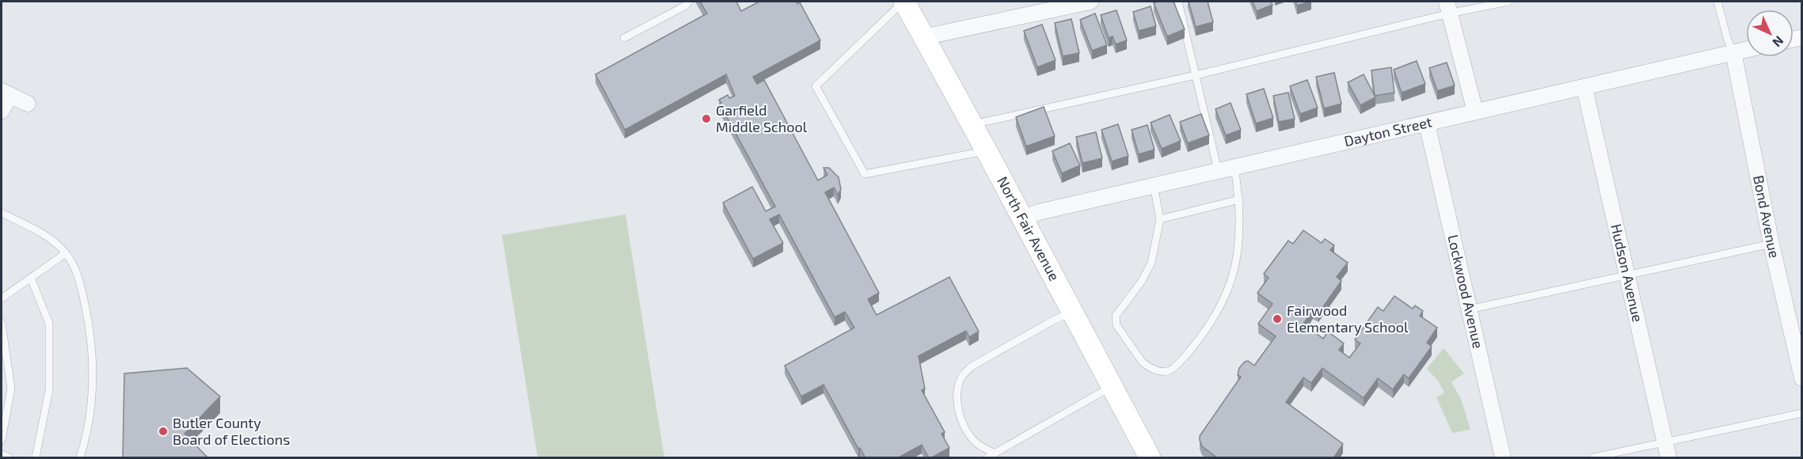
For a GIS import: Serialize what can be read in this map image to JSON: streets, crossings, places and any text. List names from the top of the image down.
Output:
{
  "streets": {
    "street": [
      "Dayton Street",
      "Bond Avenue",
      "North Fair Avenue",
      "Hudson Avenue",
      "Lockwood Avenue"
    ]
  },
  "crossings": [
    ["Dayton Street", "Bond Avenue"],
    ["Dayton Street", "North Fair Avenue"],
    ["Dayton Street", "Hudson Avenue"],
    ["Dayton Street", "Lockwood Avenue"]
  ],
  "places": ["Garfield Middle School", "Fairwood Elementary School", "Butler County Board of Elections"],
  "north": "bottom right"
}
